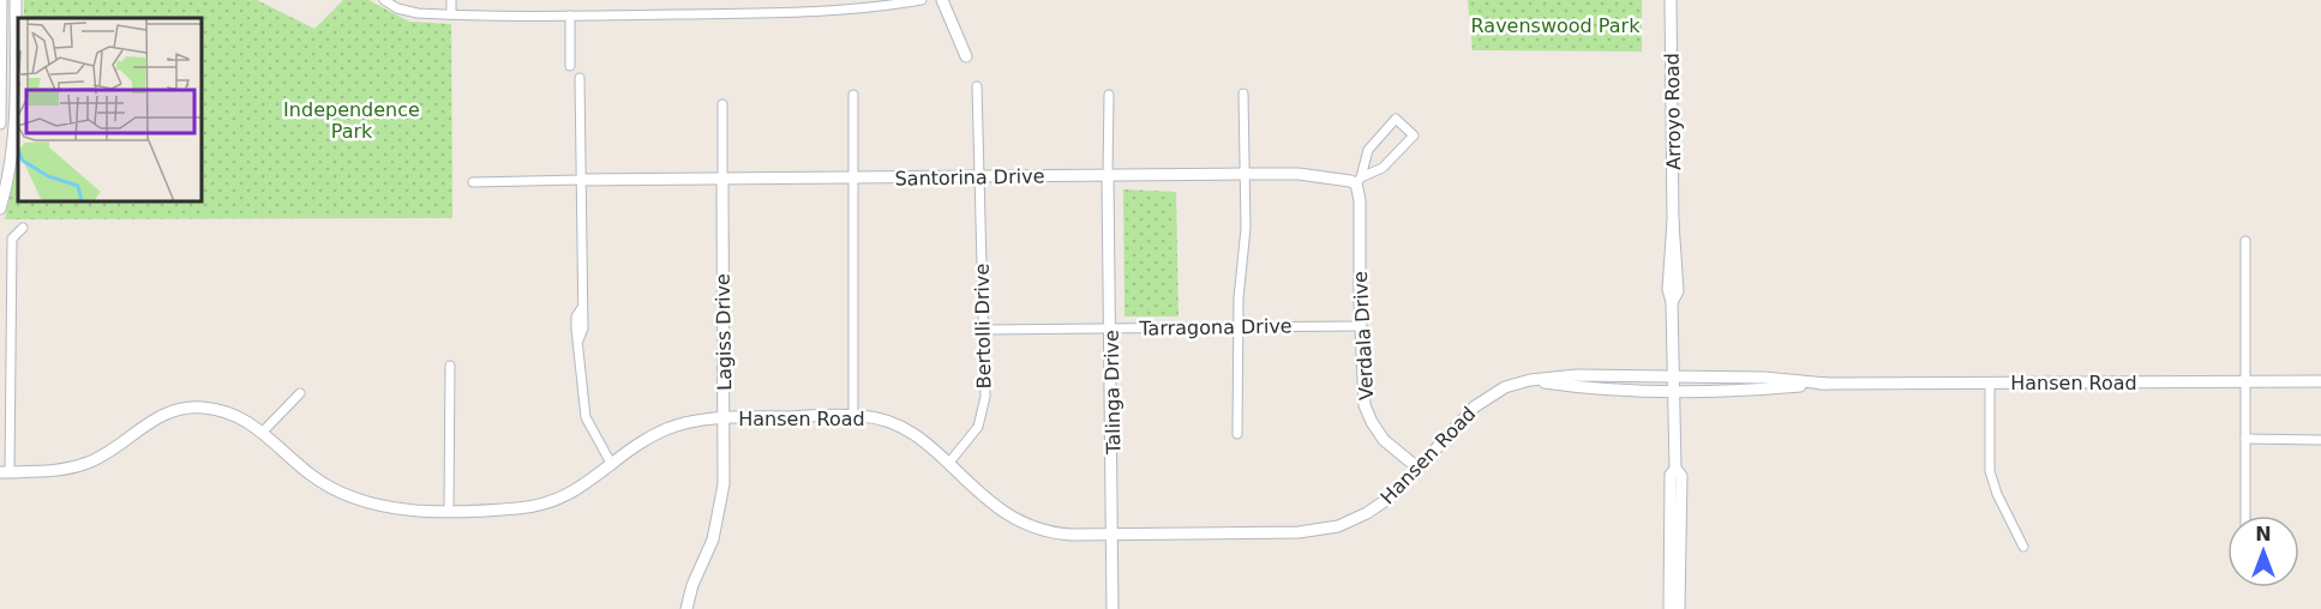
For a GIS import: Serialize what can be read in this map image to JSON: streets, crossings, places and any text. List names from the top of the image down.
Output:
{
  "streets": {
    "street": [
      "Arroyo Road",
      "Santorina Drive",
      "Bertolli Drive",
      "Tarragona Drive",
      "Lagiss Drive",
      "Verdala Drive",
      "Hansen Road",
      "Talinga Drive"
    ]
  },
  "crossings": [
    ["Arroyo Road", "Hansen Road"],
    ["Santorina Drive", "Bertolli Drive"],
    ["Santorina Drive", "Lagiss Drive"],
    ["Santorina Drive", "Verdala Drive"],
    ["Santorina Drive", "Talinga Drive"],
    ["Bertolli Drive", "Tarragona Drive"],
    ["Bertolli Drive", "Hansen Road"],
    ["Tarragona Drive", "Verdala Drive"],
    ["Tarragona Drive", "Talinga Drive"],
    ["Lagiss Drive", "Hansen Road"],
    ["Verdala Drive", "Hansen Road"],
    ["Hansen Road", "Talinga Drive"]
  ],
  "parks": ["Ravenswood Park", "Independence Park"],
  "north": "top"
}
